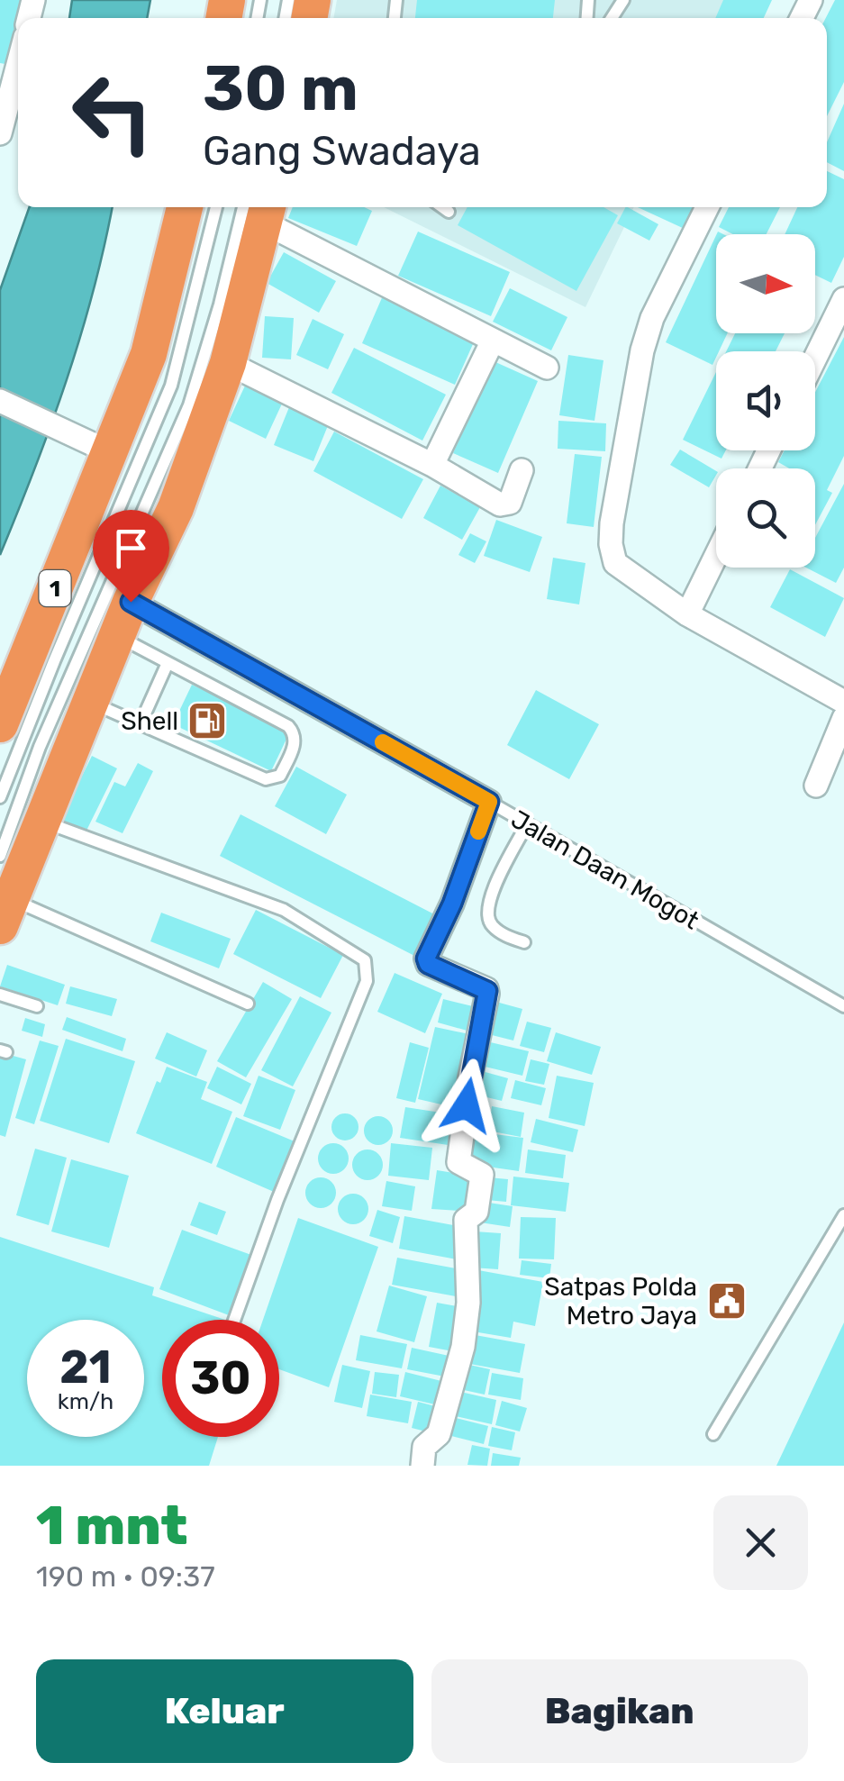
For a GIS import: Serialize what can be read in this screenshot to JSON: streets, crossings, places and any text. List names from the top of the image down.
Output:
{
  "streets": {
    "highway": ["1"],
    "street": ["Jalan Daan Mogot"]
  },
  "places": {
    "fuel station": ["Shell"],
    "public building": ["Satpas Polda Metro Jaya"]
  },
  "north": "right",
  "page": {
    "turn": ["30 m", "Gang Swadaya"],
    "speed": "21 km/h",
    "limit": "30",
    "heading": ["1 mnt", "190 m · 09:37"],
    "buttons": ["Keluar", "Bagikan"]
  }
}
